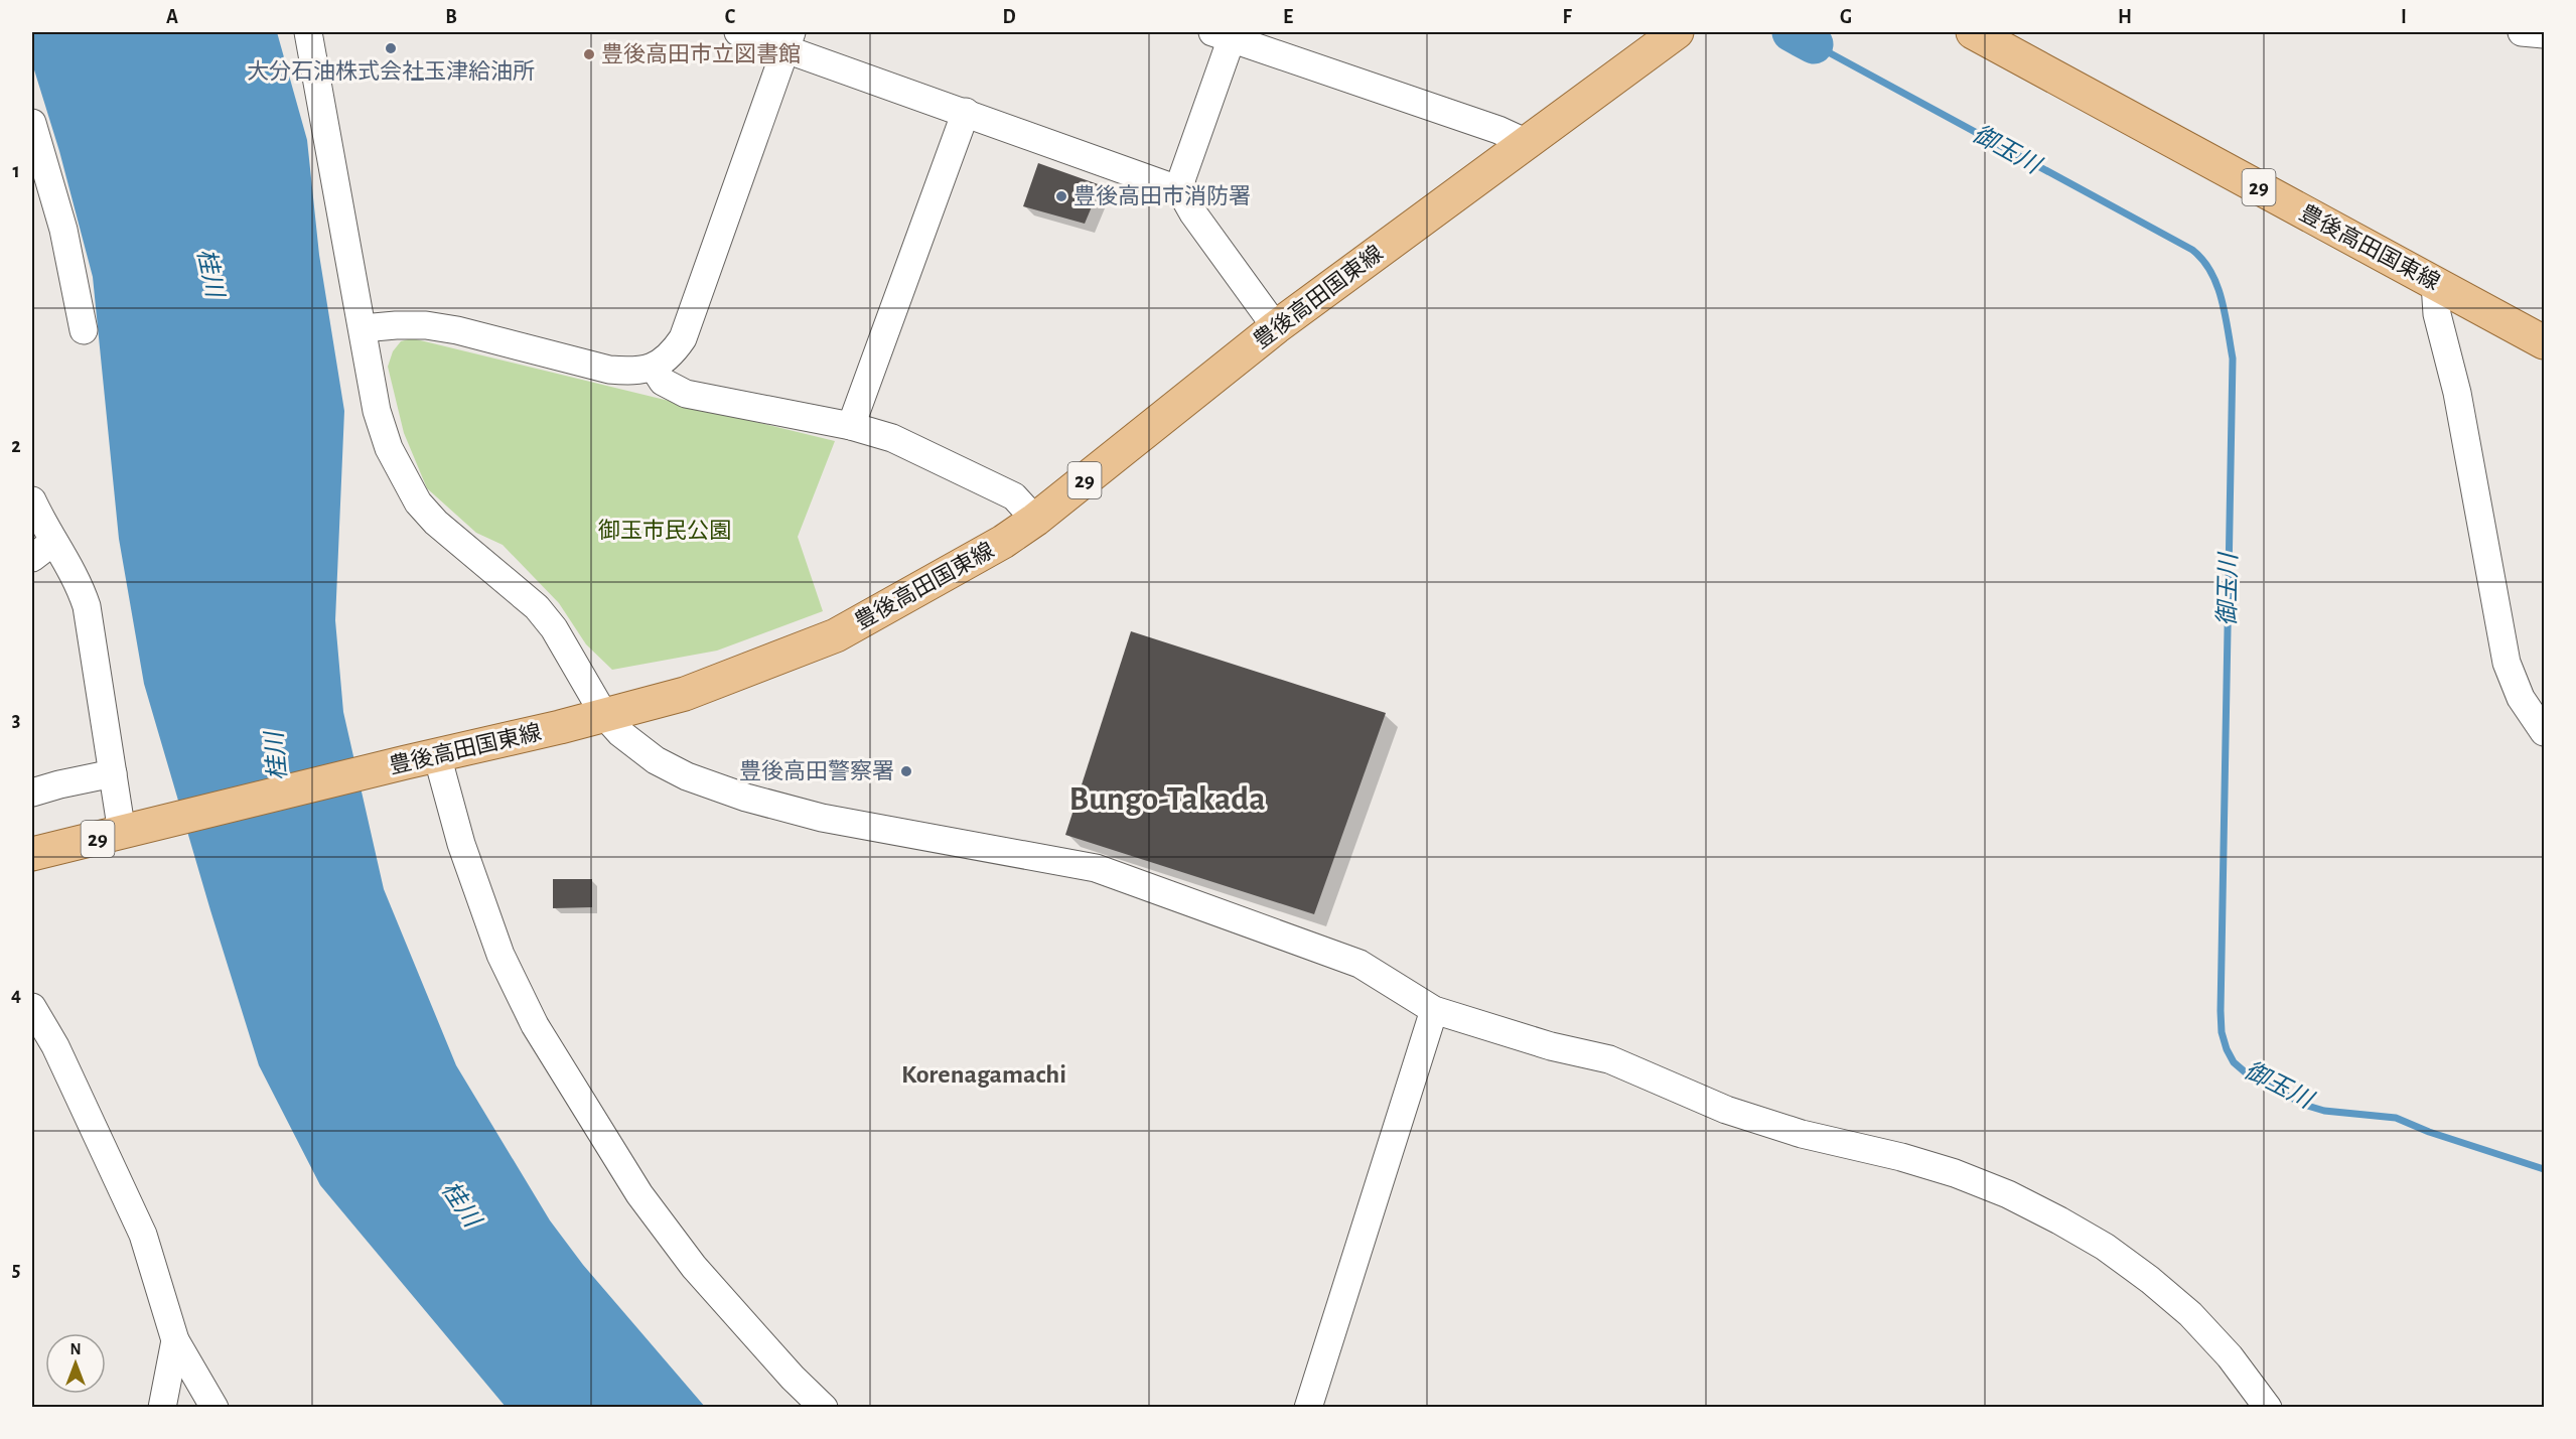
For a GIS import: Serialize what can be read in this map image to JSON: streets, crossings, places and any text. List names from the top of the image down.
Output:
{
  "streets": {
    "main road": ["29", "豊後高田国東線"]
  },
  "districts": ["Bungo-Takada", "Korenagamachi"],
  "water": ["御玉川", "桂川"],
  "parks": ["御玉市民公園"],
  "places": [
    "大分石油株式会社玉津給油所",
    "豊後高田市立図書館",
    "豊後高田市消防署",
    "豊後高田警察署"
  ],
  "north": "top",
  "grid": {
    "columns": [
      "A",
      "B",
      "C",
      "D",
      "E",
      "F",
      "G",
      "H",
      "I"
    ],
    "rows": [
      "1",
      "2",
      "3",
      "4",
      "5"
    ]
  }
}
